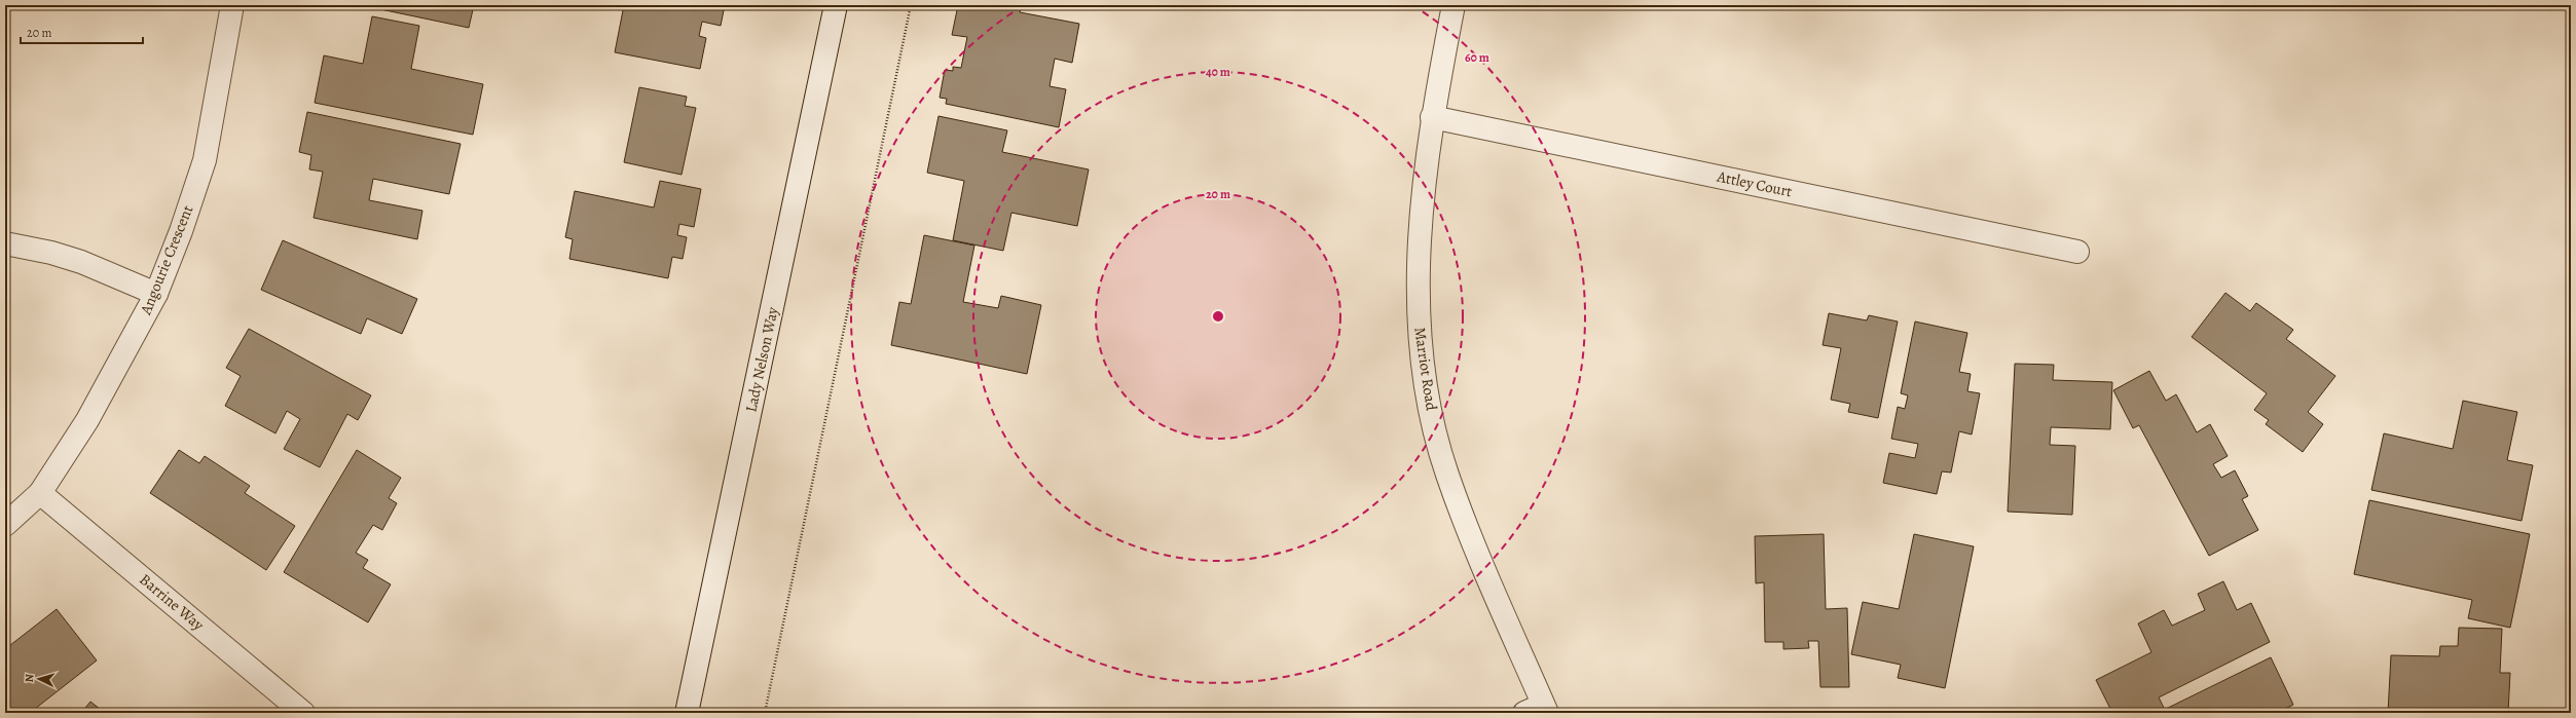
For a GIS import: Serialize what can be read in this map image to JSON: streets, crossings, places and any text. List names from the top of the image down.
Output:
{
  "streets": {
    "street": [
      "Attley Court",
      "Angourie Crescent",
      "Lady Nelson Way",
      "Marriot Road",
      "Barrine Way"
    ]
  },
  "crossings": [
    ["Attley Court", "Marriot Road"],
    ["Angourie Crescent", "Barrine Way"]
  ],
  "scale_bar": "20 m",
  "north": "left",
  "rings": ["60 m", "40 m", "20 m"]
}
